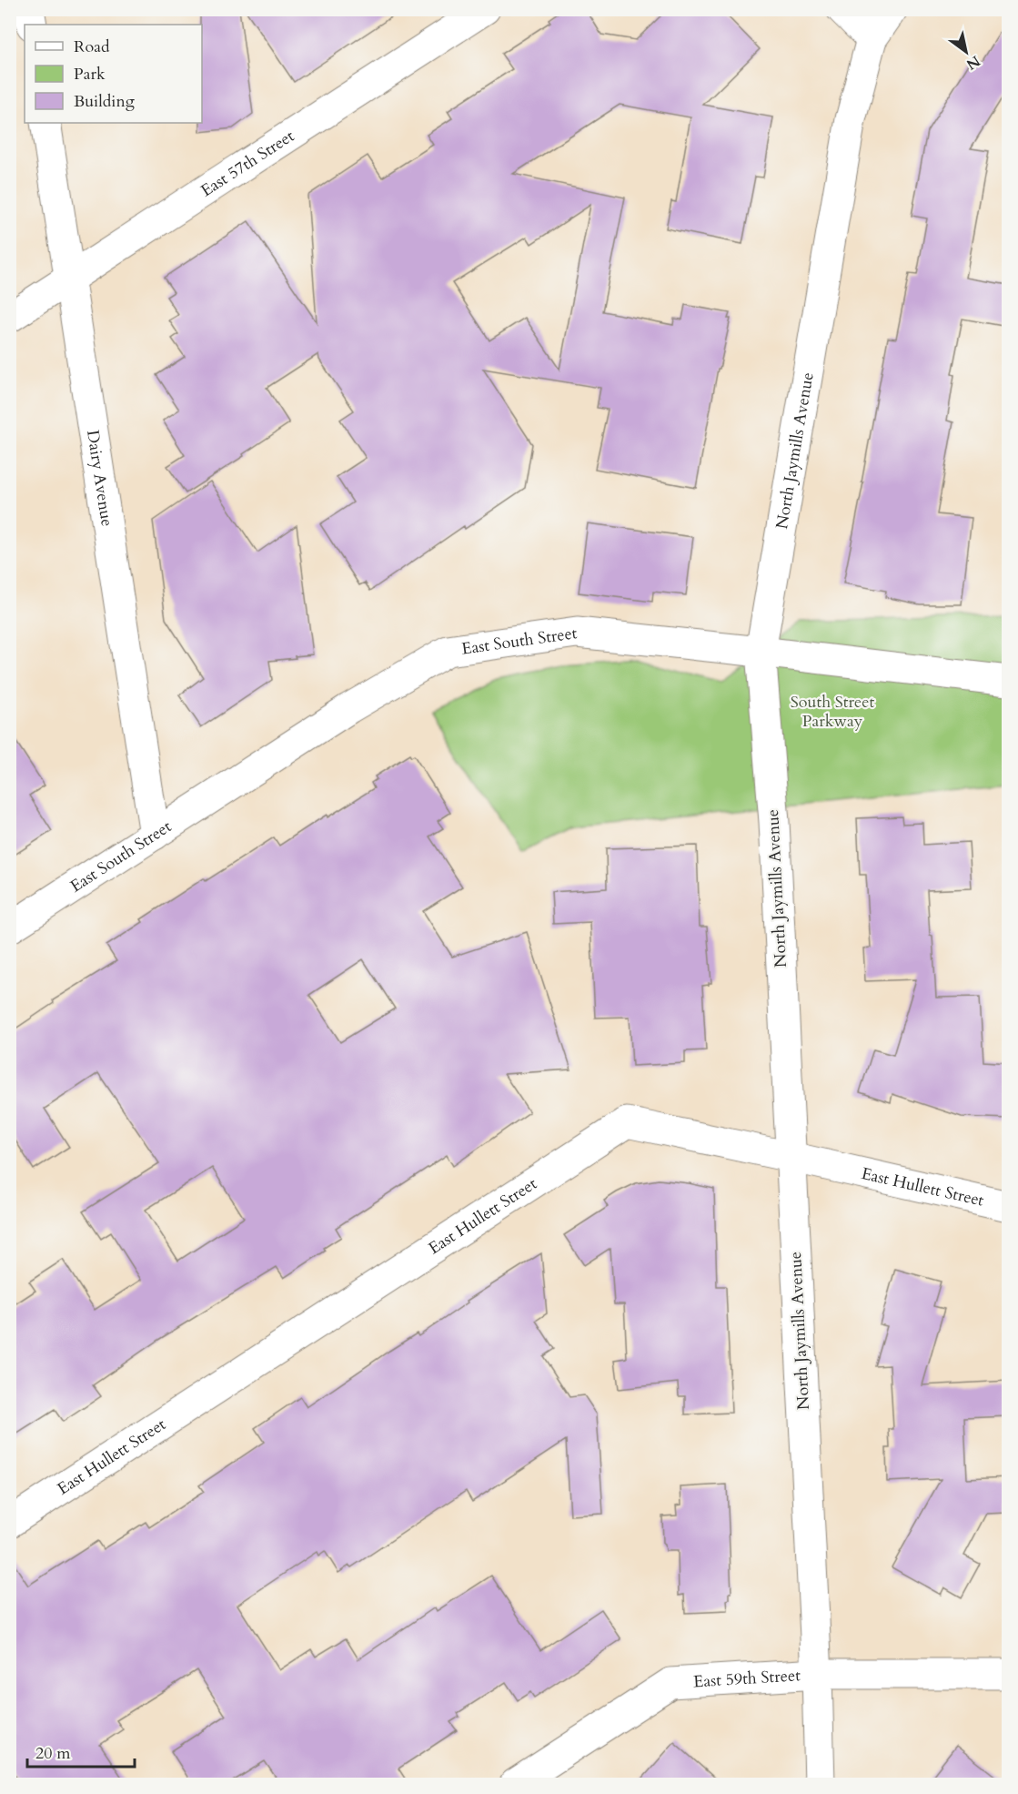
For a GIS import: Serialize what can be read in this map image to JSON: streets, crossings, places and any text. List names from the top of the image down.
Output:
{
  "streets": {
    "street": [
      "East 57th Street",
      "North Jaymills Avenue",
      "Dairy Avenue",
      "East South Street",
      "East Hullett Street",
      "East 59th Street"
    ]
  },
  "crossings": [
    ["East 57th Street", "Dairy Avenue"],
    ["North Jaymills Avenue", "East South Street"],
    ["North Jaymills Avenue", "East Hullett Street"],
    ["North Jaymills Avenue", "East 59th Street"],
    ["Dairy Avenue", "East South Street"]
  ],
  "parks": ["South Street Parkway"],
  "legend": ["Road", "Park", "Building"],
  "scale_bar": "20 m",
  "north": "bottom right"
}
